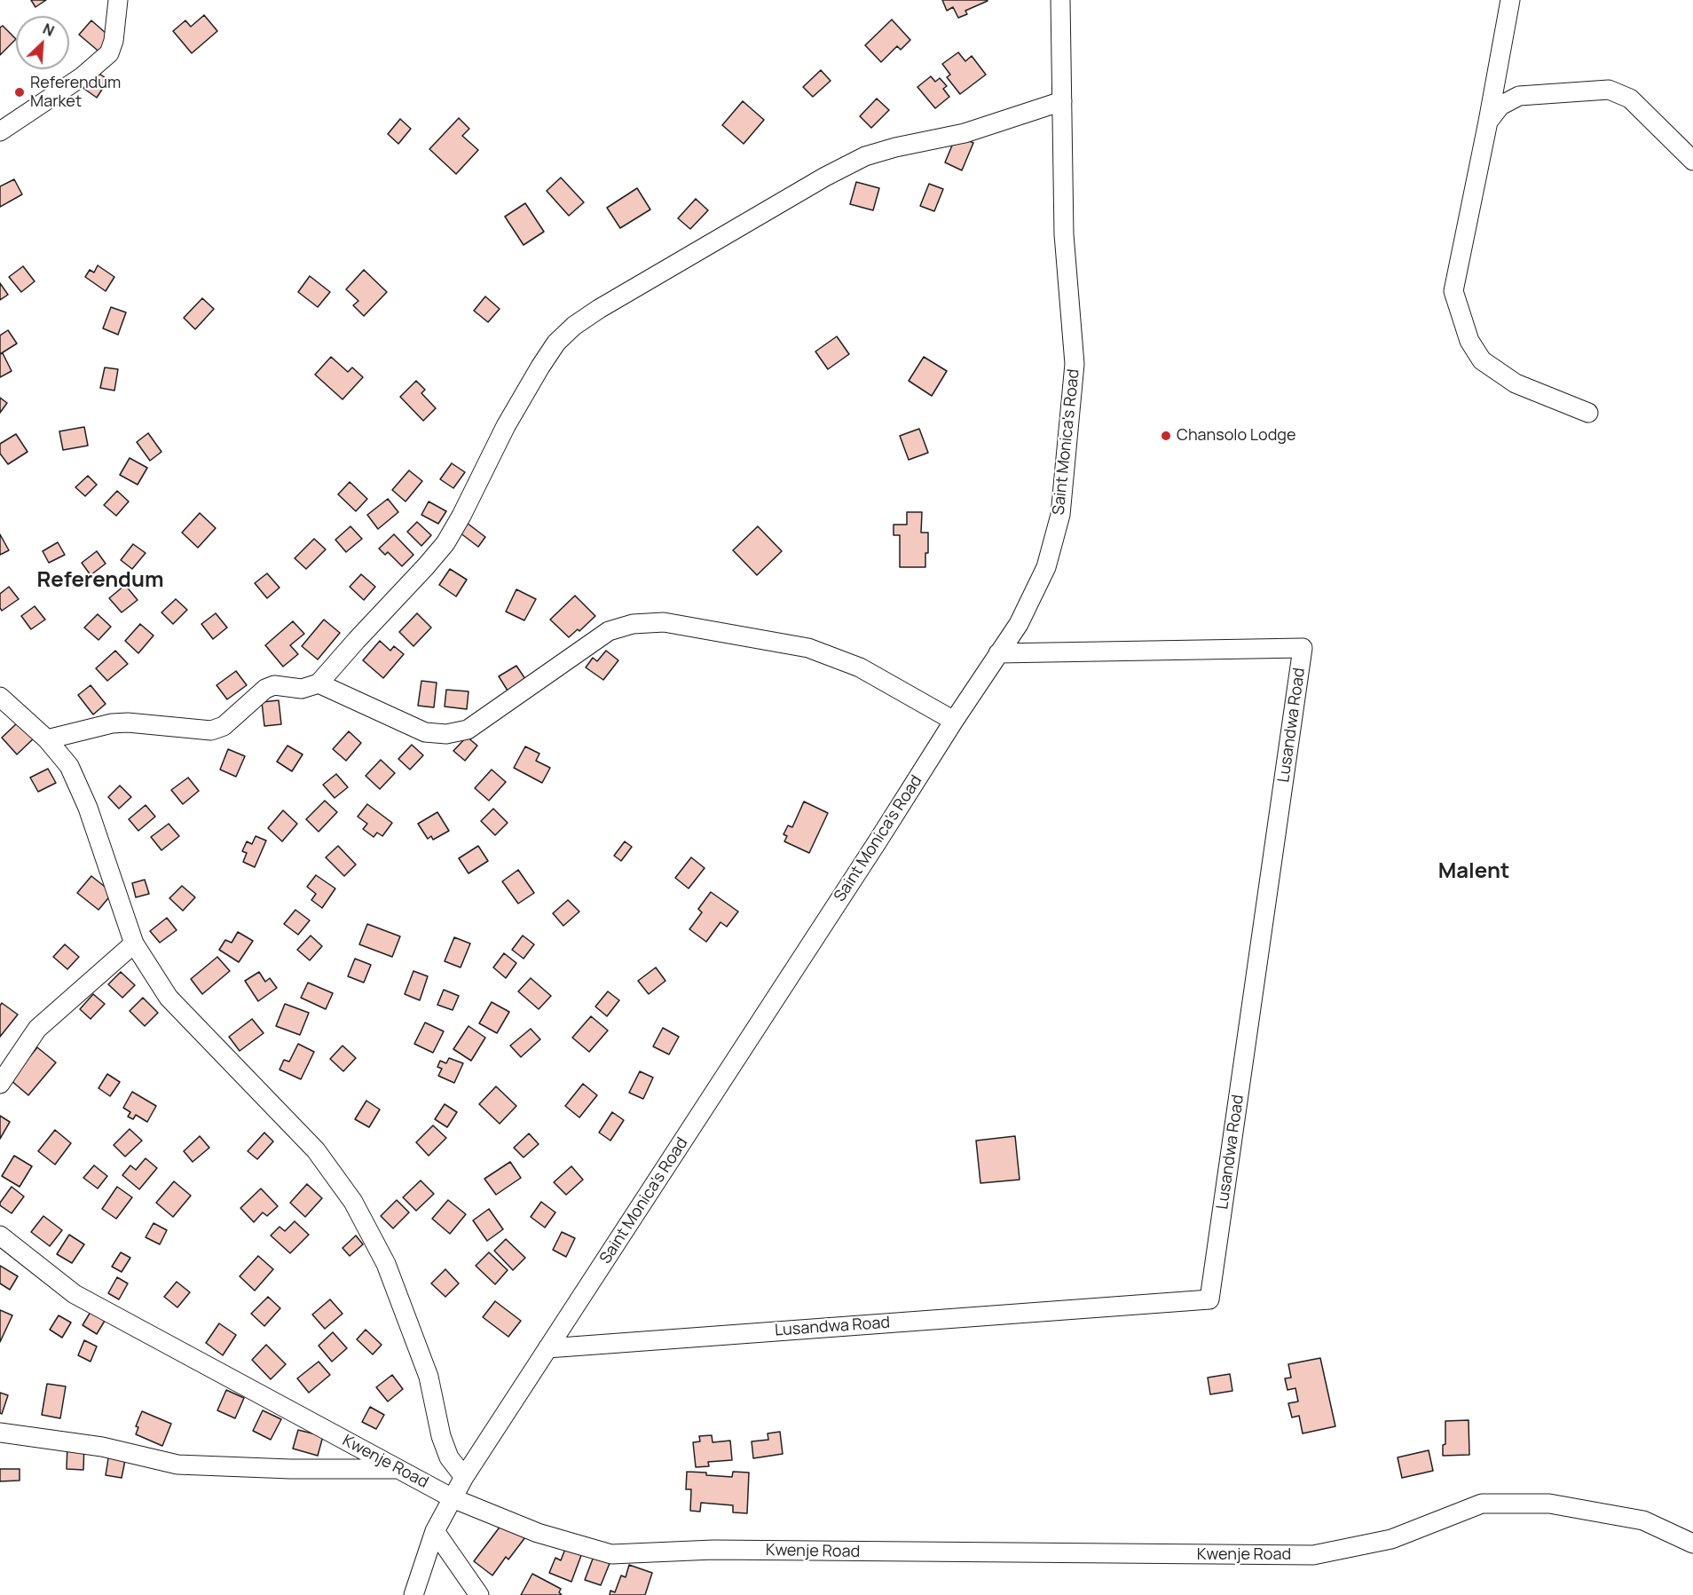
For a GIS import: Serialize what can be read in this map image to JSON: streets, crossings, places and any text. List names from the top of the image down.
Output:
{
  "streets": {
    "street": ["Saint Monica's Road", "Lusandwa Road", "Kwenje Road"]
  },
  "crossings": [
    ["Saint Monica's Road", "Lusandwa Road"],
    ["Saint Monica's Road", "Kwenje Road"]
  ],
  "districts": ["Referendum", "Malent"],
  "places": ["Referendum Market", "Chansolo Lodge"],
  "north": "top right"
}
